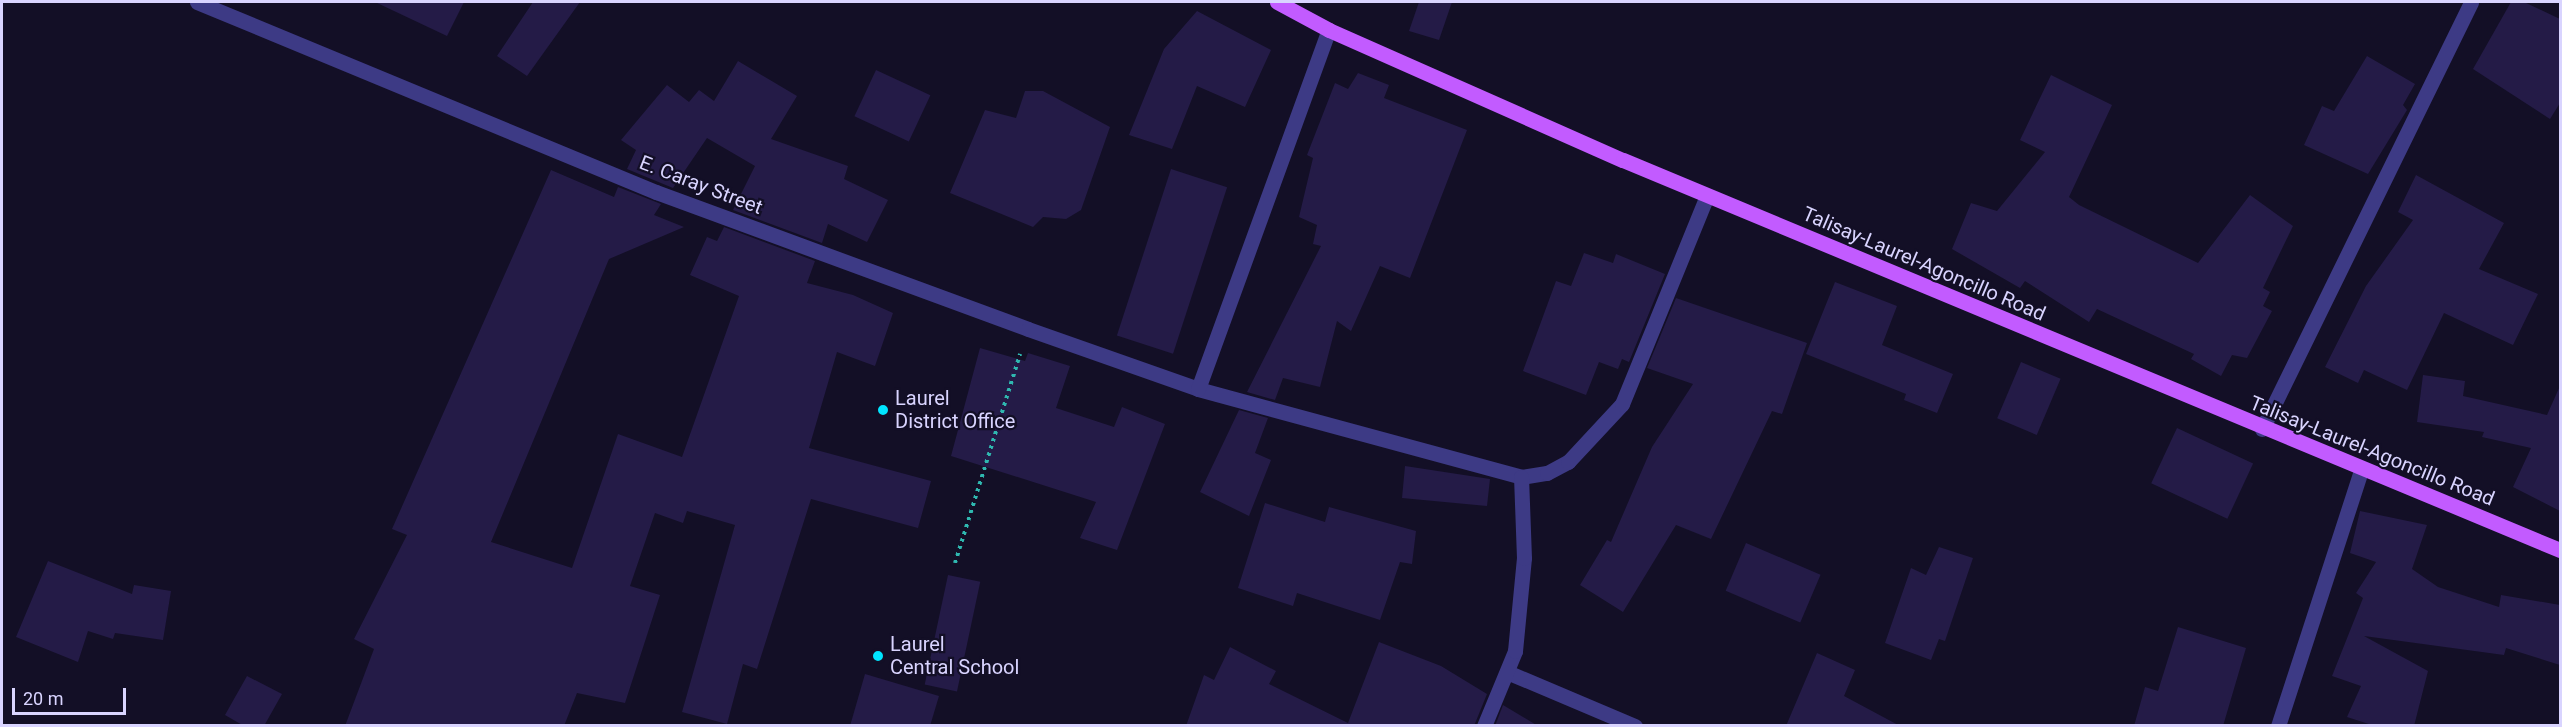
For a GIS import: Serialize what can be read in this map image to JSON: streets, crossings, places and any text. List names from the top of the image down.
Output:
{
  "streets": {
    "main road": ["Talisay-Laurel-Agoncillo Road"],
    "street": ["E. Caray Street"]
  },
  "places": ["Laurel District Office", "Laurel Central School"],
  "scale_bar": "20 m"
}
